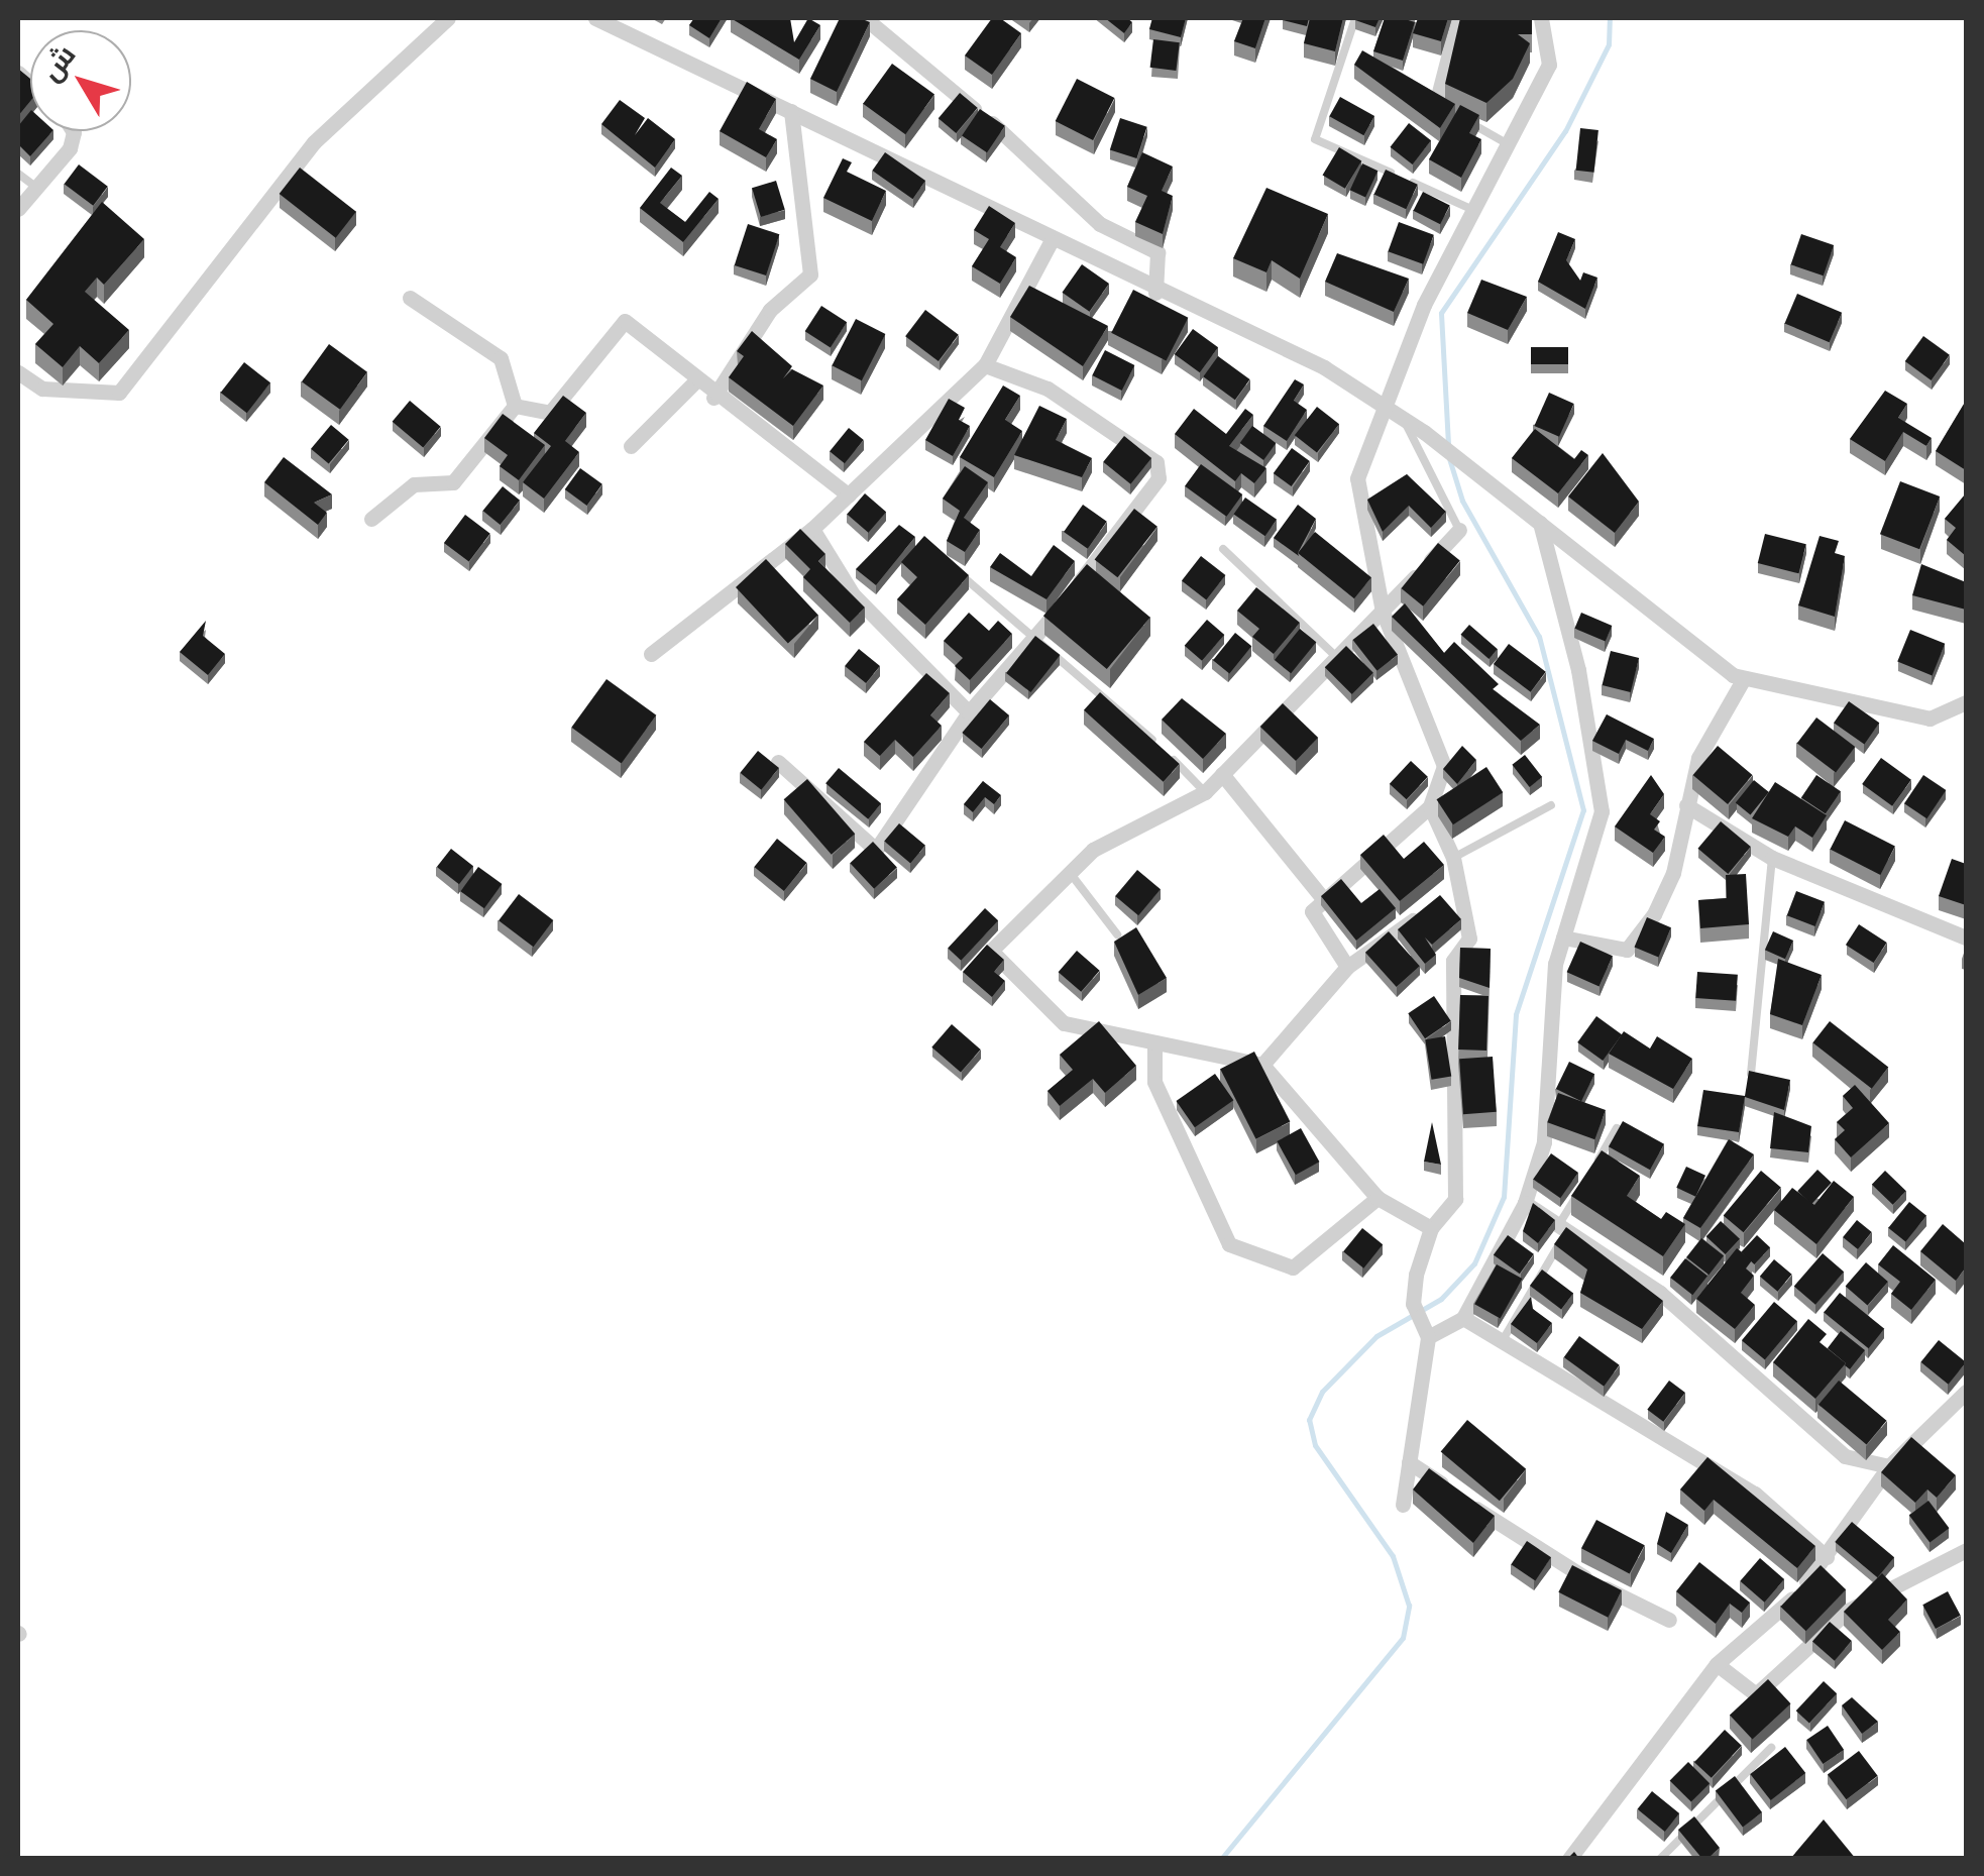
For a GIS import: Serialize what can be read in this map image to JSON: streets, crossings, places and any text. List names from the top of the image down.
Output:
{
  "north": "top left"
}
